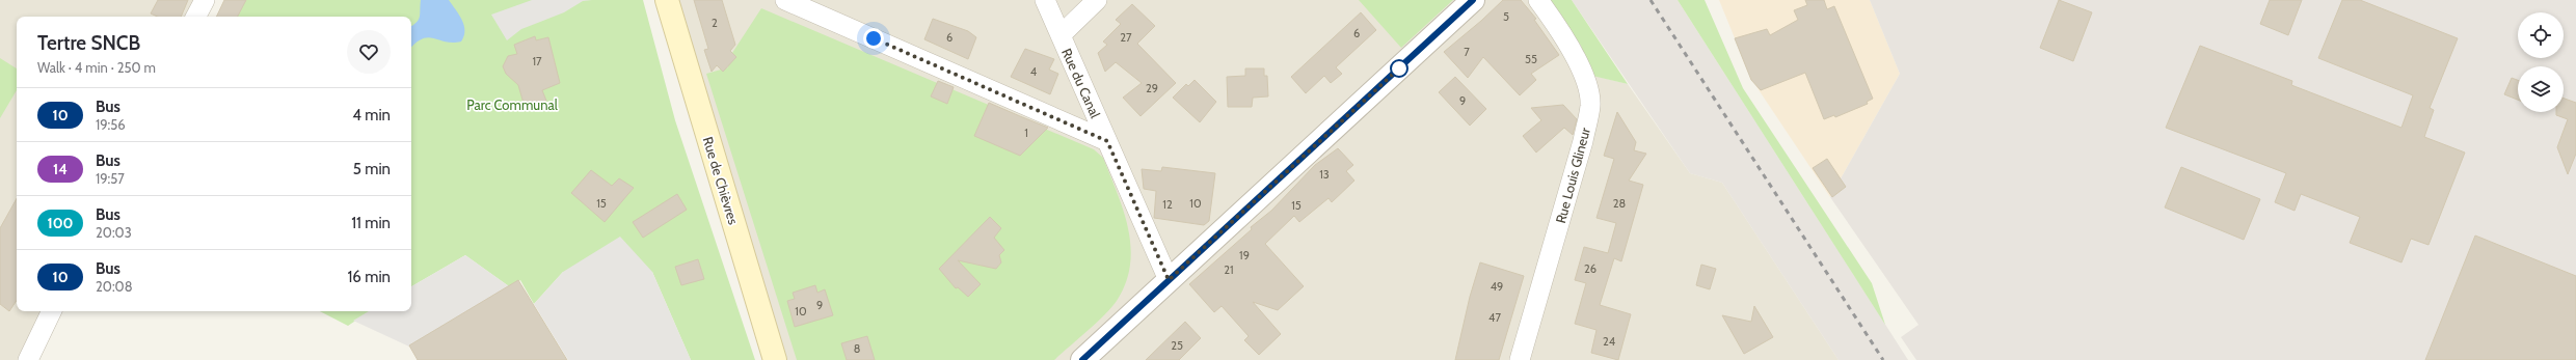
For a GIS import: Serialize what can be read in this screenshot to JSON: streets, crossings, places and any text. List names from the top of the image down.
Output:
{
  "streets": {
    "main road": ["Rue de Chièvres"],
    "street": ["Rue du Canal", "Rue Louis Glineur"]
  },
  "parks": ["Parc Communal"],
  "lines": ["bus line 10"],
  "house_numbers": [
    "5",
    "2",
    "6",
    "6",
    "27",
    "7",
    "55",
    "17",
    "4",
    "29",
    "9",
    "1",
    "13",
    "15",
    "10",
    "28",
    "12",
    "15",
    "19",
    "26",
    "21",
    "49",
    "9",
    "10",
    "47",
    "24",
    "25",
    "8"
  ],
  "page": {
    "heading": ["Tertre SNCB", "Walk · 4 min · 250 m"],
    "list": [
      {
        "mark": "10",
        "name": "Bus",
        "note": "19:56",
        "value": "4 min"
      },
      {
        "mark": "14",
        "name": "Bus",
        "note": "19:57",
        "value": "5 min"
      },
      {
        "mark": "100",
        "name": "Bus",
        "note": "20:03",
        "value": "11 min"
      },
      {
        "mark": "10",
        "name": "Bus",
        "note": "20:08",
        "value": "16 min"
      }
    ]
  }
}
